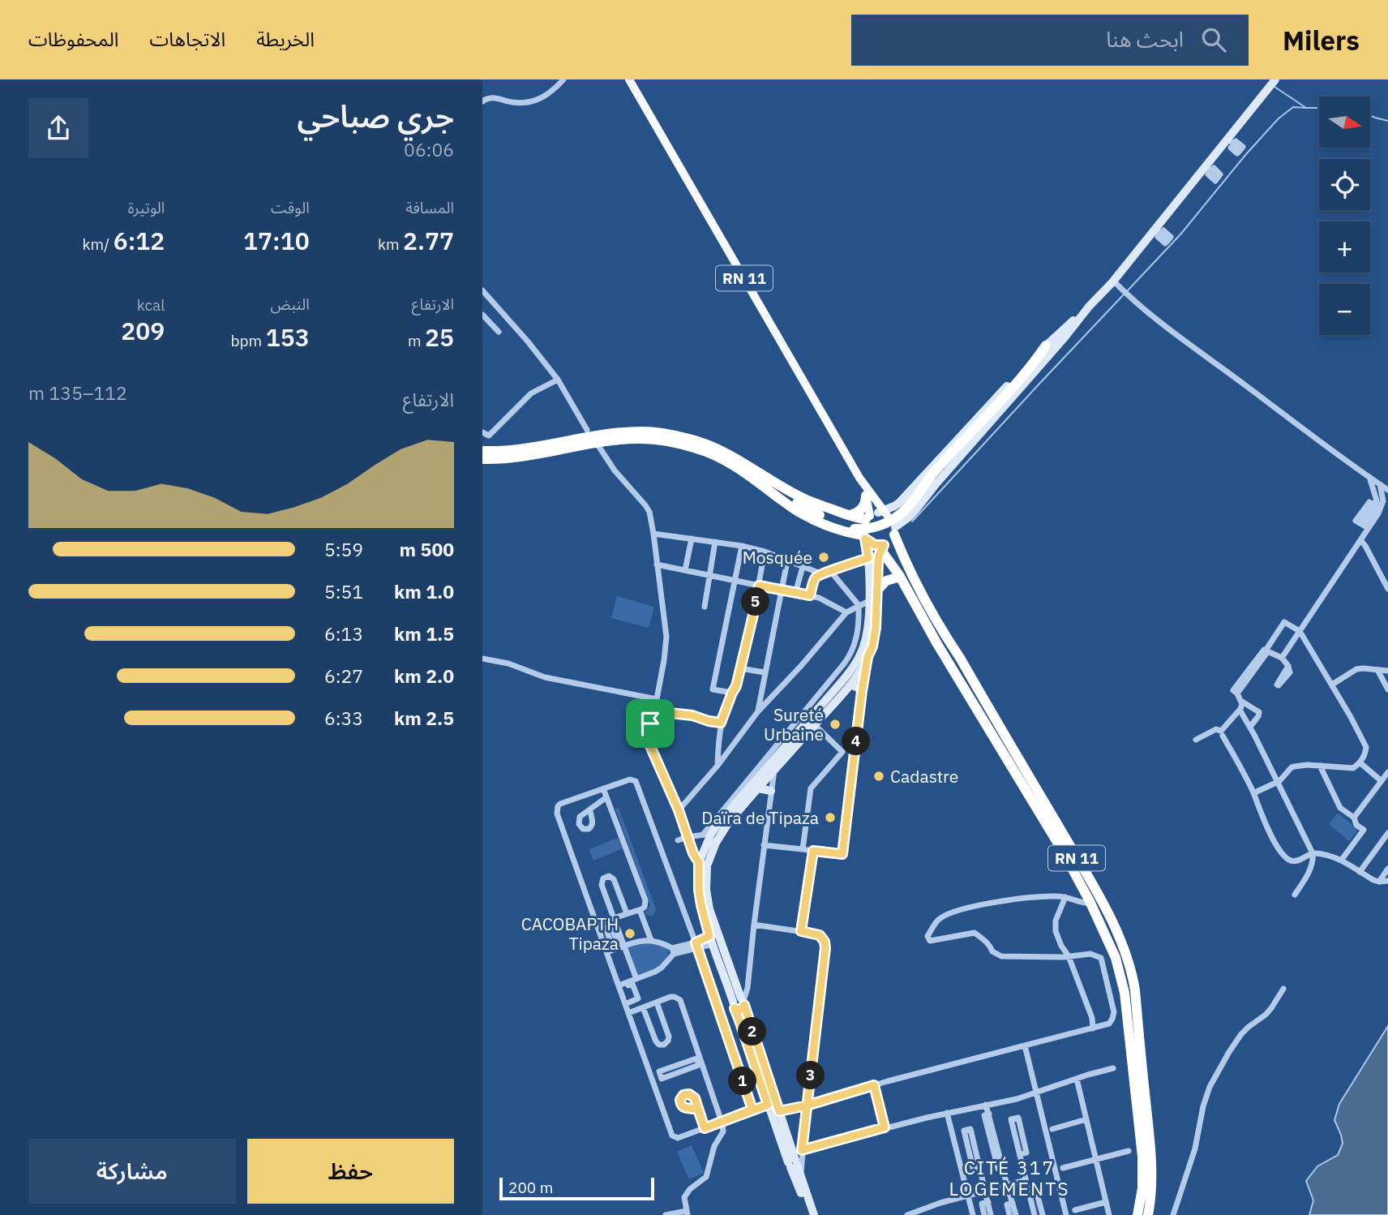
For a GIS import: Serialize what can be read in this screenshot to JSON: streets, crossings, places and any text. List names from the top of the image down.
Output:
{
  "streets": {
    "highway": ["RN 11"]
  },
  "districts": ["CITÉ 317 LOGEMENTS"],
  "places": [
    "Mosquée",
    "Sureté Urbaine",
    "Cadastre",
    "Daïra de Tipaza",
    "CACOBAPTH Tipaza"
  ],
  "scale_bar": "200 m",
  "north": "right",
  "page": {
    "header": "Milers",
    "search": "ابحث هنا",
    "nav": ["الخريطة", "الاتجاهات", "المحفوظات"],
    "heading": ["جري صباحي", "06:06"],
    "map_buttons": ["+", "−"],
    "stats": [
      ["المسافة", "2.77 km"],
      ["الوقت", "17:10"],
      ["الوتيرة", "6:12 /km"],
      ["الارتفاع", "25 m"],
      ["النبض", "153 bpm"],
      ["kcal", "209"]
    ],
    "chart": ["الارتفاع", "112–135 m"],
    "list": [
      {
        "name": "500 m",
        "note": "5:59"
      },
      {
        "name": "1.0 km",
        "note": "5:51"
      },
      {
        "name": "1.5 km",
        "note": "6:13"
      },
      {
        "name": "2.0 km",
        "note": "6:27"
      },
      {
        "name": "2.5 km",
        "note": "6:33"
      }
    ],
    "pins": [
      "5",
      "4",
      "2",
      "3",
      "1"
    ],
    "buttons": ["حفظ", "مشاركة"],
    "scale": "200 m"
  }
}
